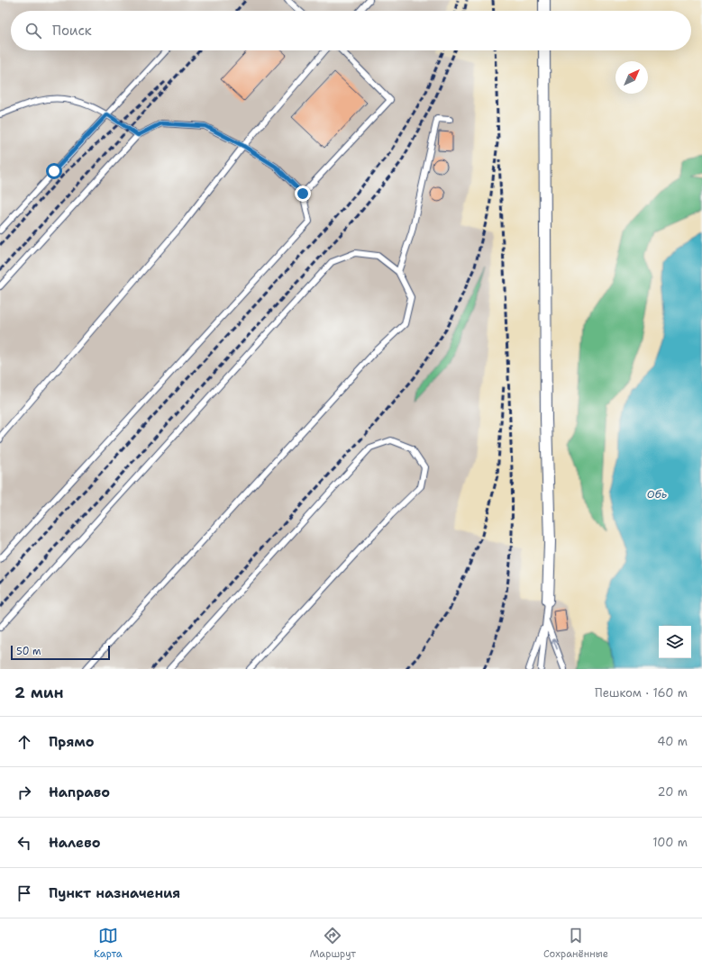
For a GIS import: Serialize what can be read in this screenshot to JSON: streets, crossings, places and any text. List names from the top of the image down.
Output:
{
  "water": ["Обь"],
  "scale_bar": "50 m",
  "north": "top right",
  "page": {
    "search": "Поиск",
    "scale": "50 m",
    "heading": ["2 мин", "Пешком · 160 m"],
    "list": [
      ["Прямо", "40 m"],
      ["Направо", "20 m"],
      ["Налево", "100 m"],
      "Пункт назначения"
    ],
    "nav": ["Карта", "Маршрут", "Сохранённые"]
  }
}
